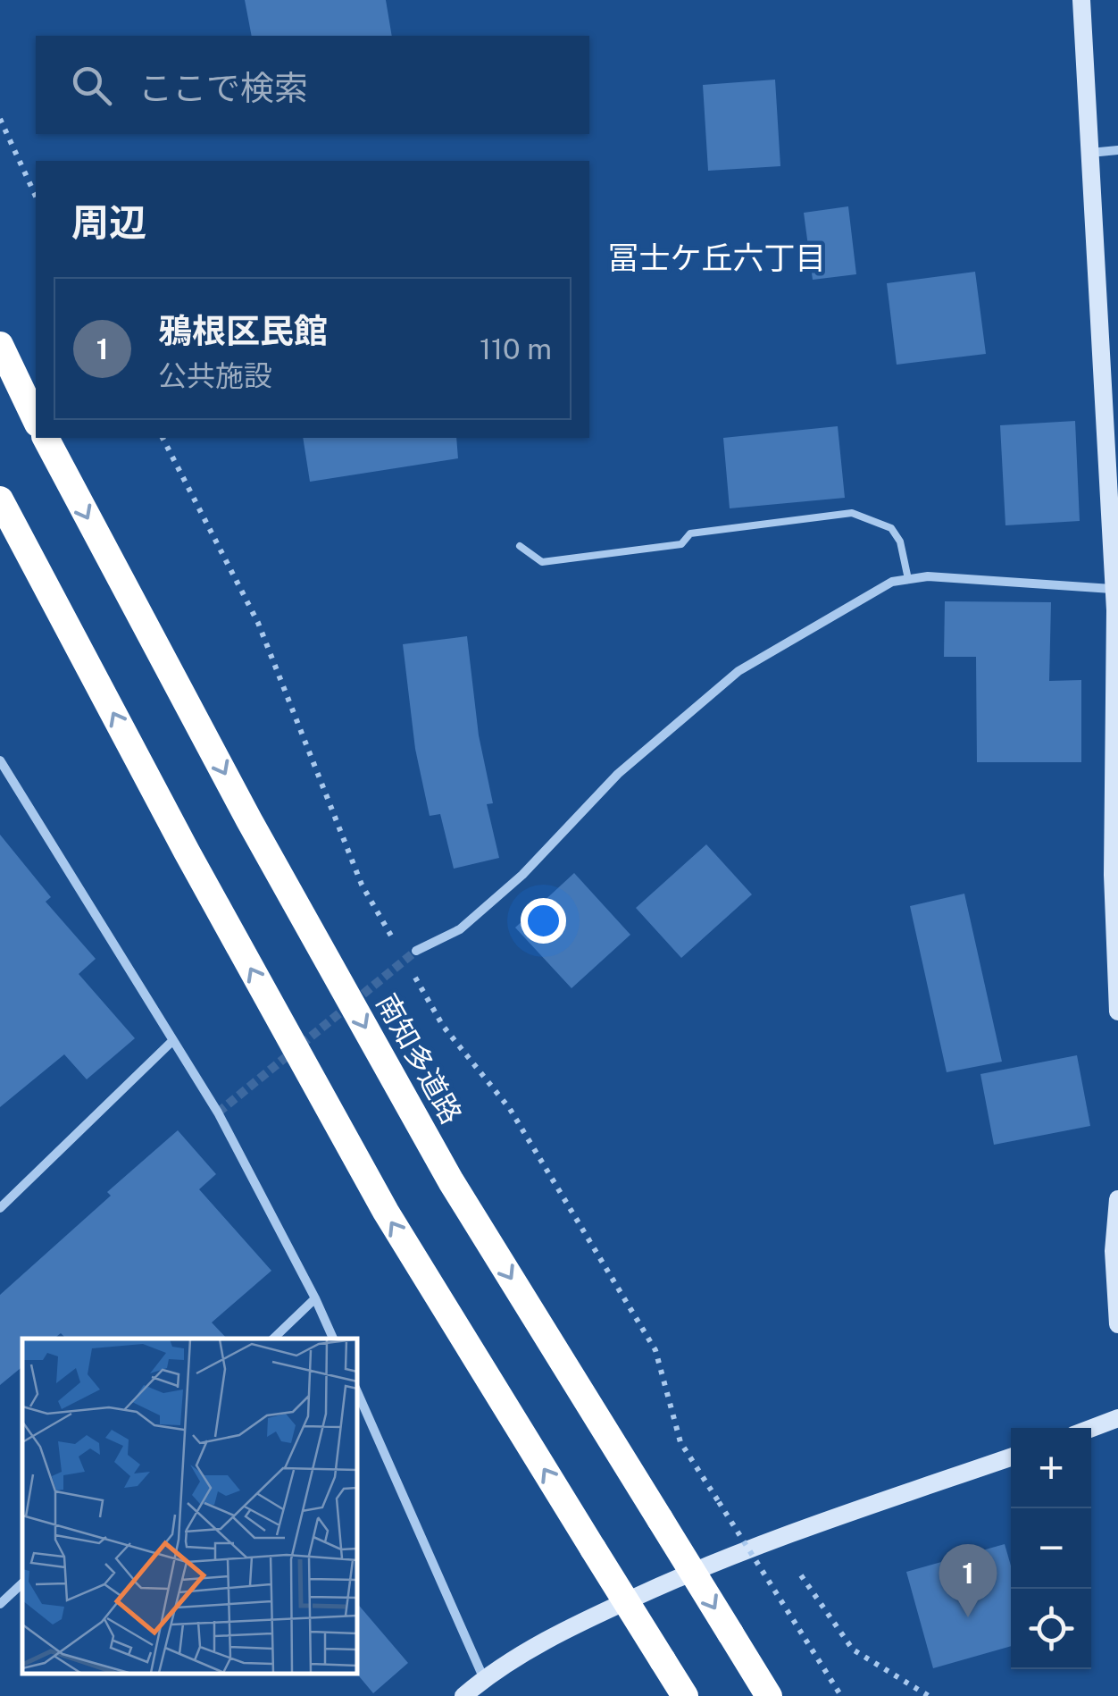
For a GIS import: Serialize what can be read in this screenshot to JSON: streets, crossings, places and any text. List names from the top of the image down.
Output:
{
  "streets": {
    "highway": ["南知多道路"]
  },
  "districts": ["冨士ケ丘六丁目"],
  "page": {
    "search": "ここで検索",
    "heading": "周辺",
    "list": [
      {
        "mark": "1",
        "name": "鴉根区民館",
        "note": "公共施設",
        "value": "110 m"
      }
    ],
    "map_buttons": ["+", "−"],
    "pins": "1"
  }
}
